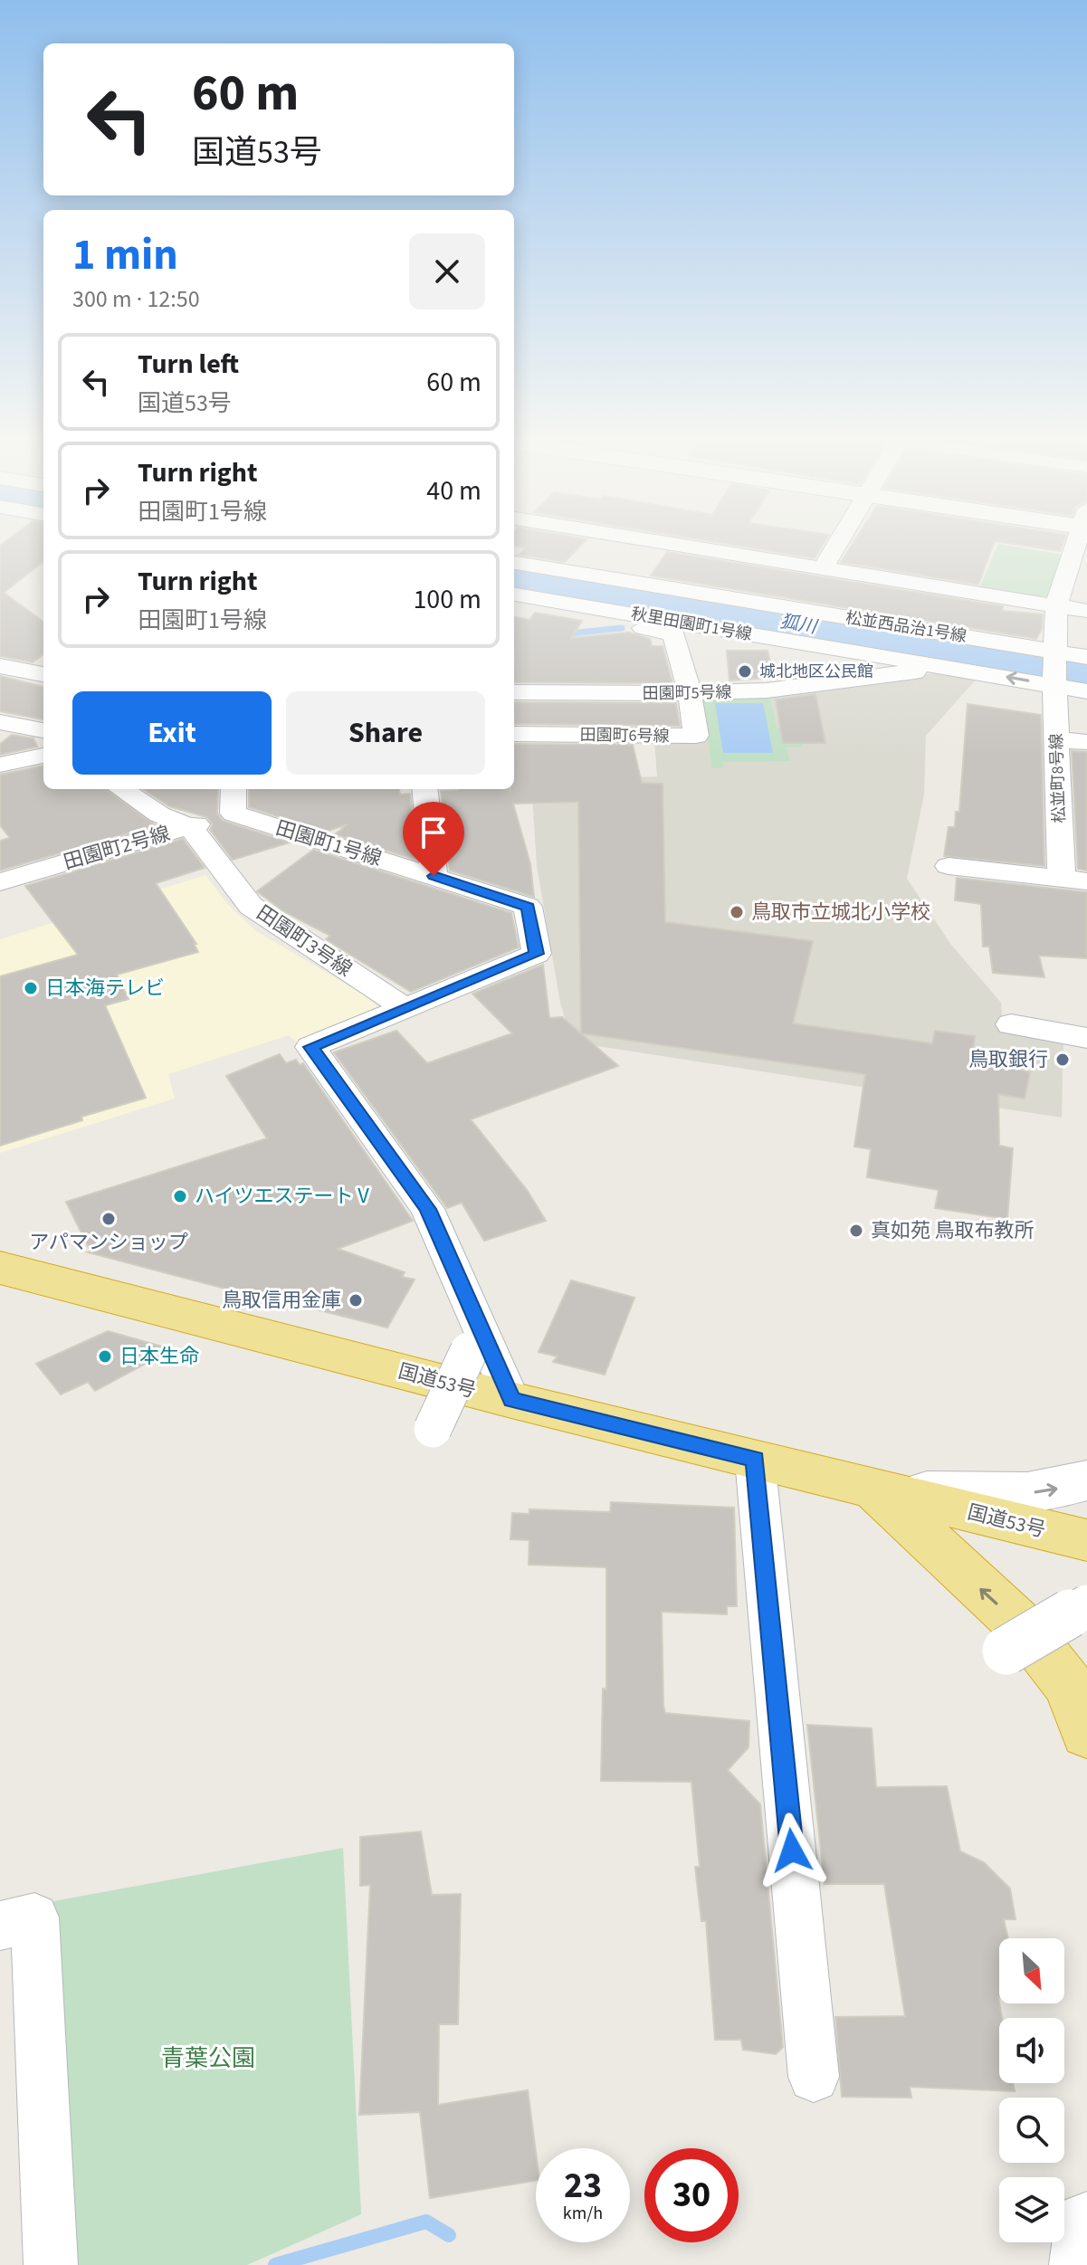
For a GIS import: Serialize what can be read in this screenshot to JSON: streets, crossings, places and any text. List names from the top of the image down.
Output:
{
  "streets": {
    "highway": ["国道53号"],
    "street": [
      "秋里田園町1号線",
      "松並西品治1号線",
      "田園町5号線",
      "田園町6号線",
      "松並町8号線",
      "田園町1号線",
      "田園町2号線",
      "田園町3号線"
    ]
  },
  "crossings": [
    ["秋里田園町1号線", "田園町5号線"],
    ["秋里田園町1号線", "松並町8号線"],
    ["松並西品治1号線", "松並町8号線"],
    ["田園町5号線", "田園町6号線"],
    ["田園町1号線", "田園町2号線"],
    ["田園町1号線", "田園町3号線"],
    ["田園町1号線", "国道53号"],
    ["田園町2号線", "田園町3号線"]
  ],
  "water": ["狐川"],
  "parks": ["青葉公園"],
  "places": [
    "城北地区公民館",
    "鳥取市立城北小学校",
    "日本海テレビ",
    "鳥取銀行",
    "ハイツエステートⅤ",
    "アパマンショップ",
    "真如苑 鳥取布教所",
    "鳥取信用金庫",
    "日本生命"
  ],
  "north": "bottom right",
  "page": {
    "turn": ["60 m", "国道53号"],
    "heading": ["1 min", "300 m · 12:50"],
    "list": [
      {
        "name": "Turn left",
        "note": "国道53号",
        "value": "60 m"
      },
      {
        "name": "Turn right",
        "note": "田園町1号線",
        "value": "40 m"
      },
      {
        "name": "Turn right",
        "note": "田園町1号線",
        "value": "100 m"
      }
    ],
    "buttons": ["Exit", "Share"],
    "speed": "23 km/h",
    "limit": "30"
  }
}
